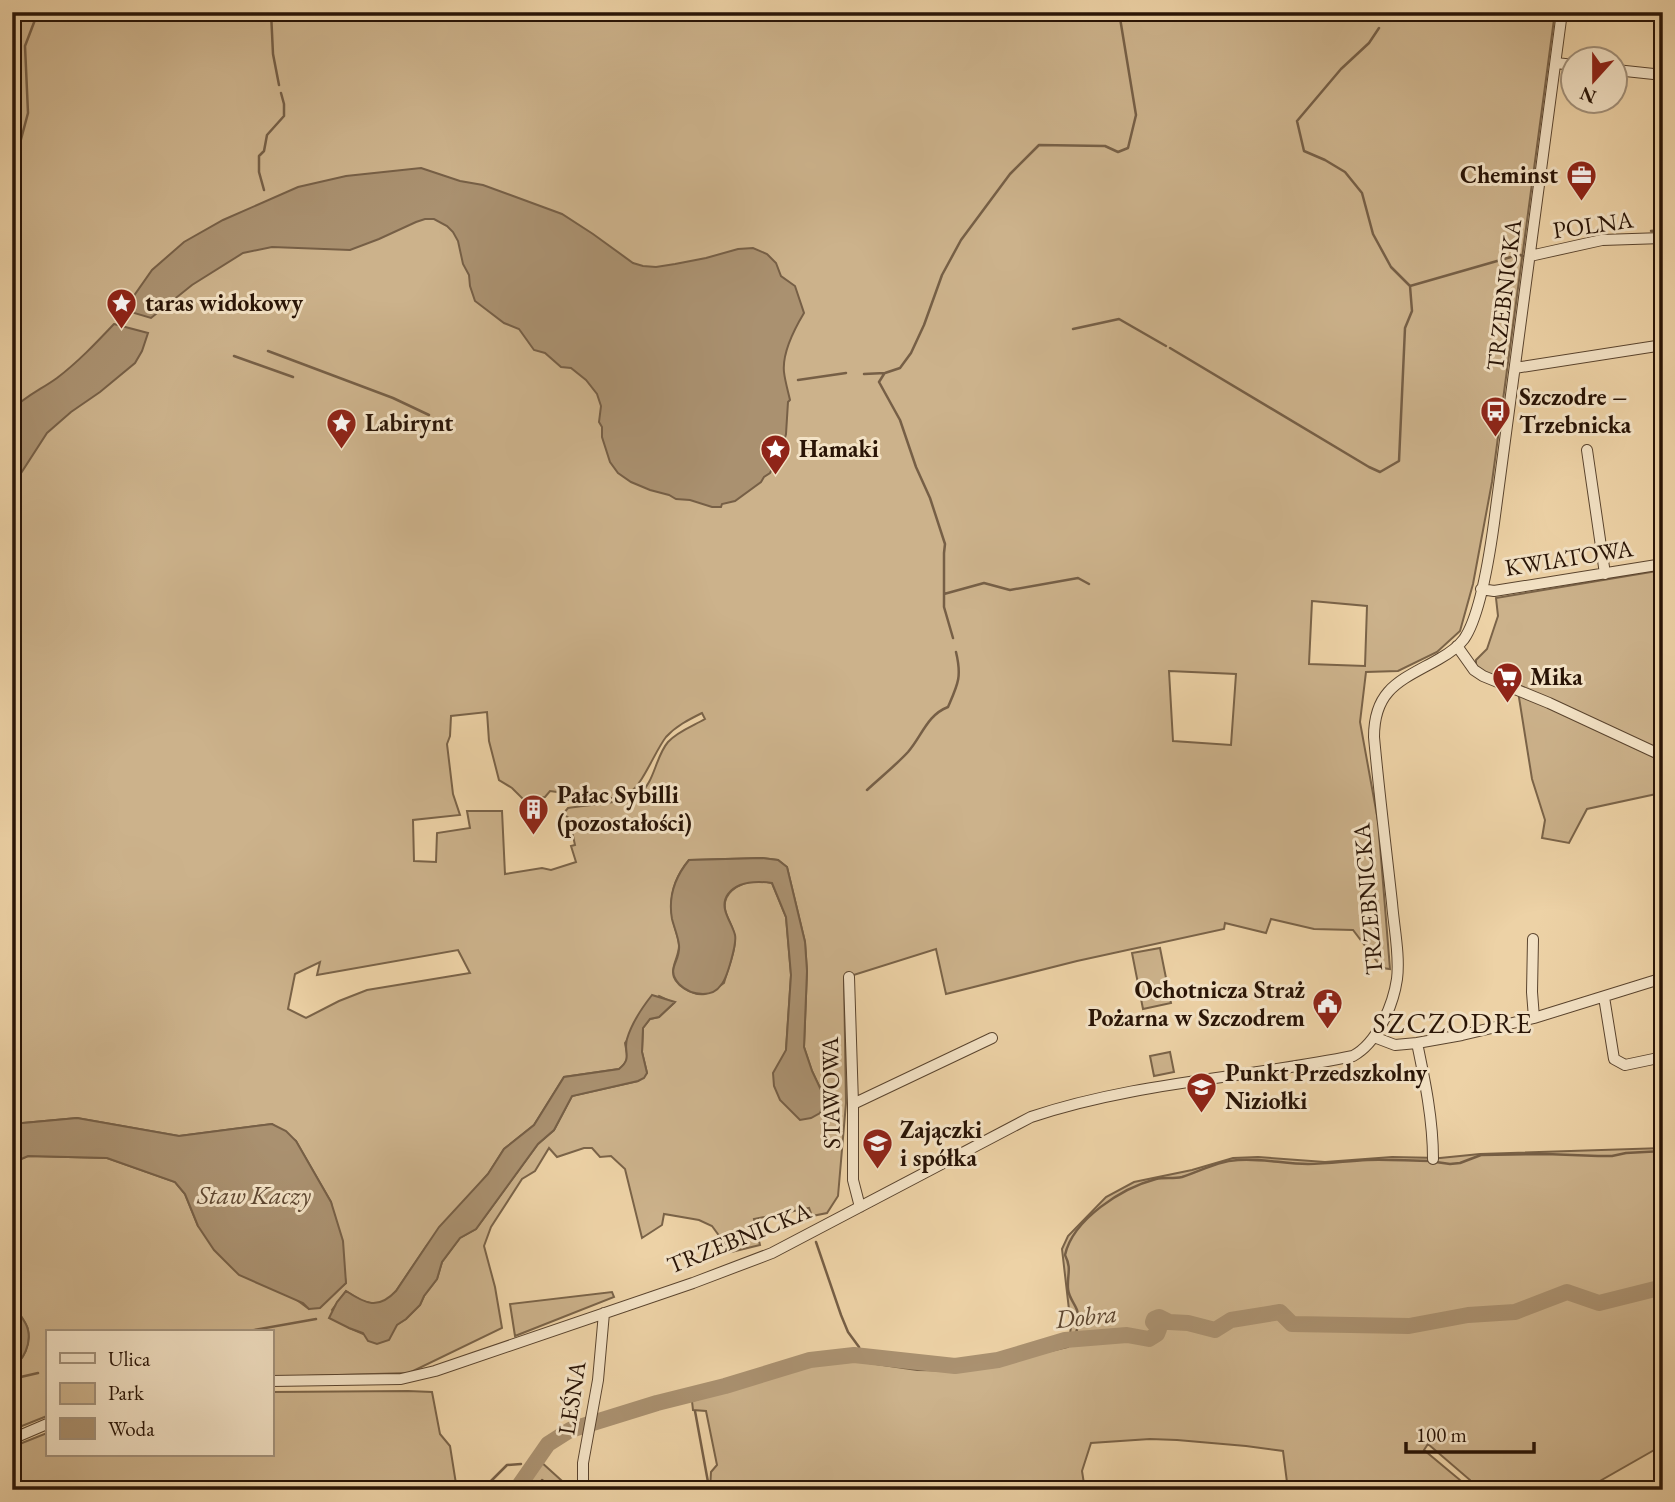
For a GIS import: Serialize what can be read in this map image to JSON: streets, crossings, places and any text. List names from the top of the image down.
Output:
{
  "streets": {
    "street": [
      "POLNA",
      "TRZEBNICKA",
      "KWIATOWA",
      "STAWOWA",
      "LEŚNA"
    ]
  },
  "crossings": [
    ["POLNA", "TRZEBNICKA"],
    ["TRZEBNICKA", "KWIATOWA"],
    ["TRZEBNICKA", "STAWOWA"],
    ["TRZEBNICKA", "LEŚNA"]
  ],
  "districts": ["SZCZODRE"],
  "water": ["Staw Kaczy", "Dobra"],
  "places": {
    "office": ["Cheminst"],
    "place": ["taras widokowy", "Labirynt", "Hamaki"],
    "bus stop": ["Szczodre – Trzebnicka"],
    "supermarket": ["Mika"],
    "building": ["Pałac Sybilli (pozostałości)"],
    "public building": ["Ochotnicza Straż Pożarna w Szczodrem"],
    "school or university": ["Punkt Przedszkolny Niziołki", "Zajączki i spółka"]
  },
  "legend": ["Ulica", "Park", "Woda"],
  "scale_bar": "100 m",
  "north": "bottom"
}
